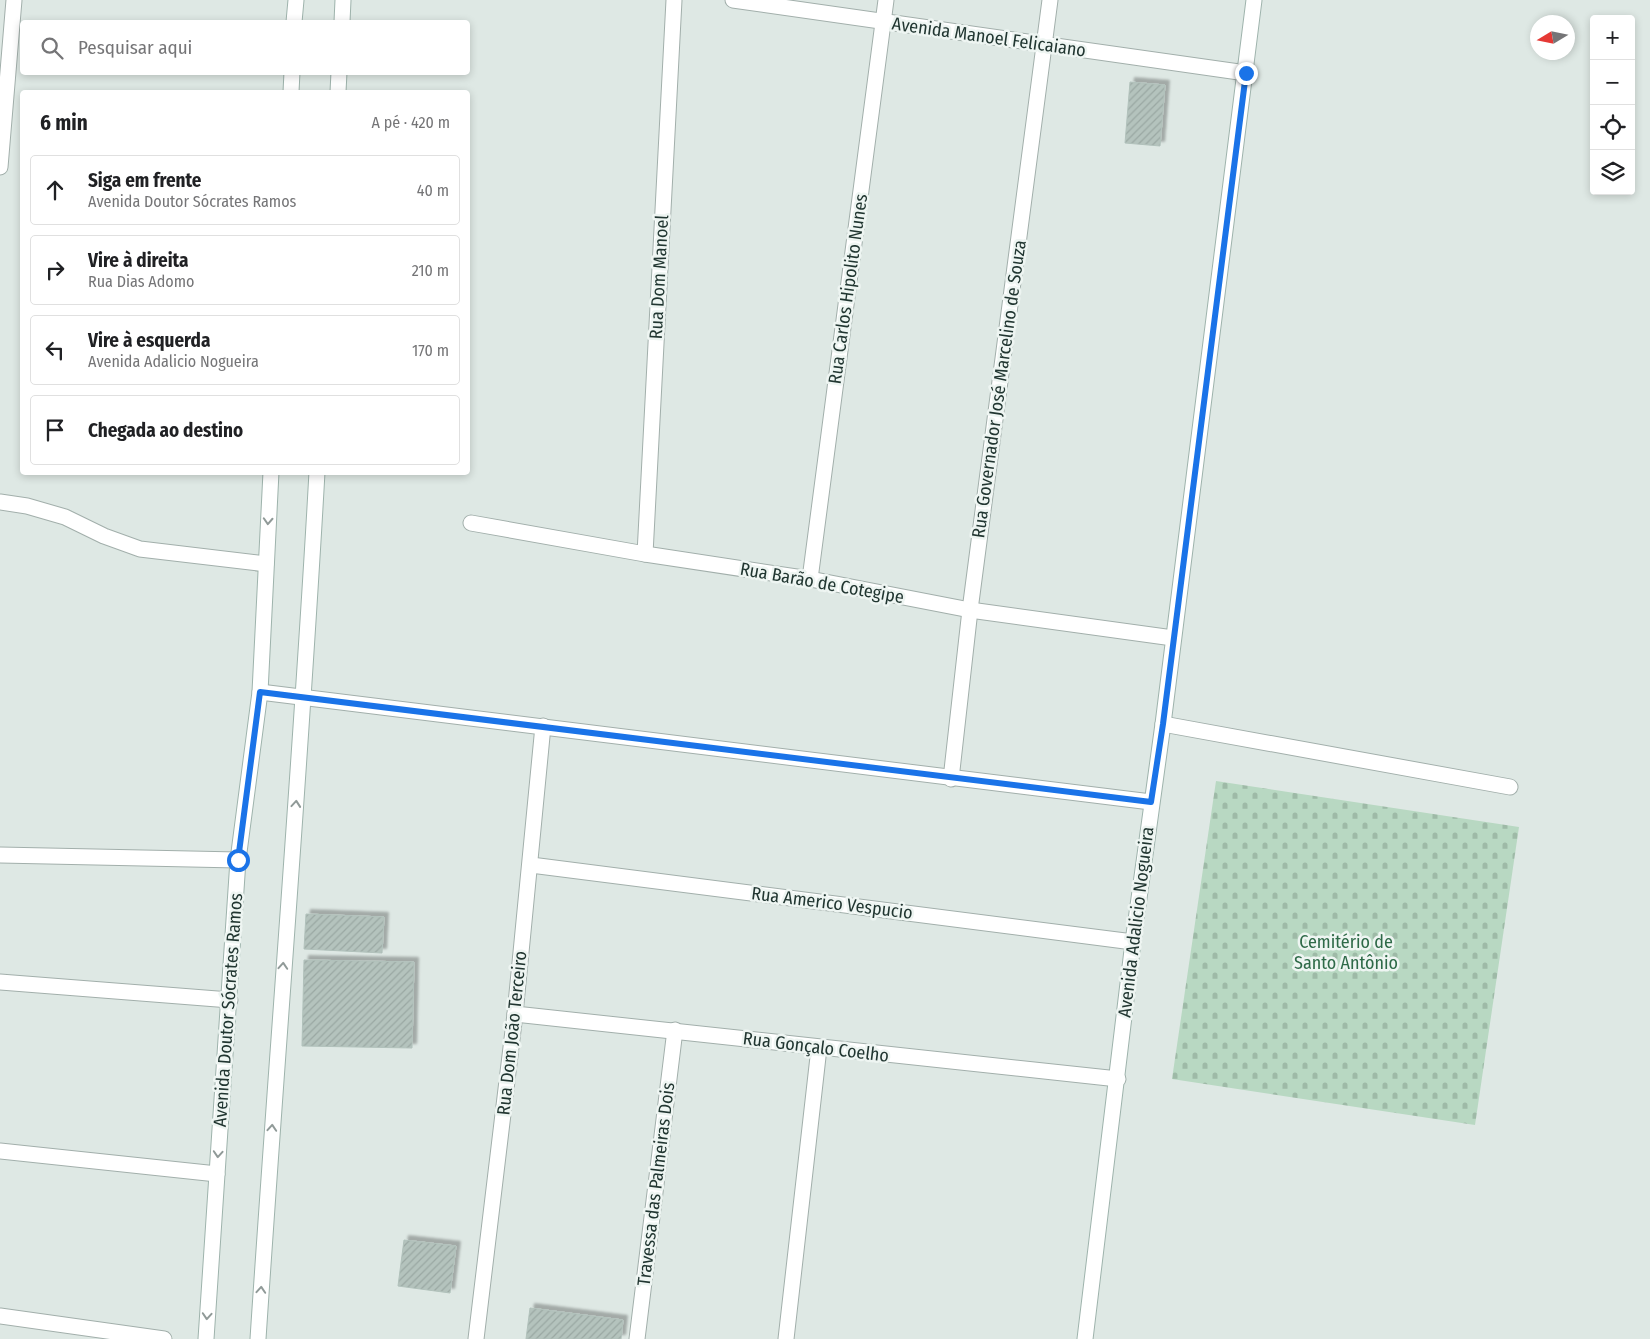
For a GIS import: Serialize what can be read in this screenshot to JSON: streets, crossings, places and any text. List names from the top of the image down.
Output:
{
  "streets": {
    "street": [
      "Avenida Manoel Felicaiano",
      "Rua Dom Manoel",
      "Rua Carlos Hipolito Nunes",
      "Rua Governador José Marcelino de Souza",
      "Rua Barão de Cotegipe",
      "Rua Americo Vespucio",
      "Avenida Adalicio Nogueira",
      "Avenida Doutor Sócrates Ramos",
      "Rua Dom João Terceiro",
      "Rua Gonçalo Coelho",
      "Travessa das Palmeiras Dois"
    ]
  },
  "crossings": [
    ["Avenida Manoel Felicaiano", "Rua Carlos Hipolito Nunes"],
    ["Avenida Manoel Felicaiano", "Rua Governador José Marcelino de Souza"],
    ["Avenida Manoel Felicaiano", "Avenida Adalicio Nogueira"],
    ["Rua Dom Manoel", "Rua Barão de Cotegipe"],
    ["Rua Carlos Hipolito Nunes", "Rua Barão de Cotegipe"],
    ["Rua Governador José Marcelino de Souza", "Rua Barão de Cotegipe"],
    ["Rua Barão de Cotegipe", "Avenida Adalicio Nogueira"],
    ["Rua Americo Vespucio", "Avenida Adalicio Nogueira"],
    ["Rua Americo Vespucio", "Rua Dom João Terceiro"],
    ["Avenida Adalicio Nogueira", "Rua Gonçalo Coelho"],
    ["Rua Dom João Terceiro", "Rua Gonçalo Coelho"],
    ["Rua Gonçalo Coelho", "Travessa das Palmeiras Dois"]
  ],
  "parks": ["Cemitério de Santo Antônio"],
  "north": "left",
  "page": {
    "map_buttons": ["+", "−"],
    "search": "Pesquisar aqui",
    "heading": ["6 min", "A pé · 420 m"],
    "list": [
      ["Siga em frente", "Avenida Doutor Sócrates Ramos", "40 m"],
      ["Vire à direita", "Rua Dias Adomo", "210 m"],
      ["Vire à esquerda", "Avenida Adalicio Nogueira", "170 m"],
      "Chegada ao destino"
    ]
  }
}
